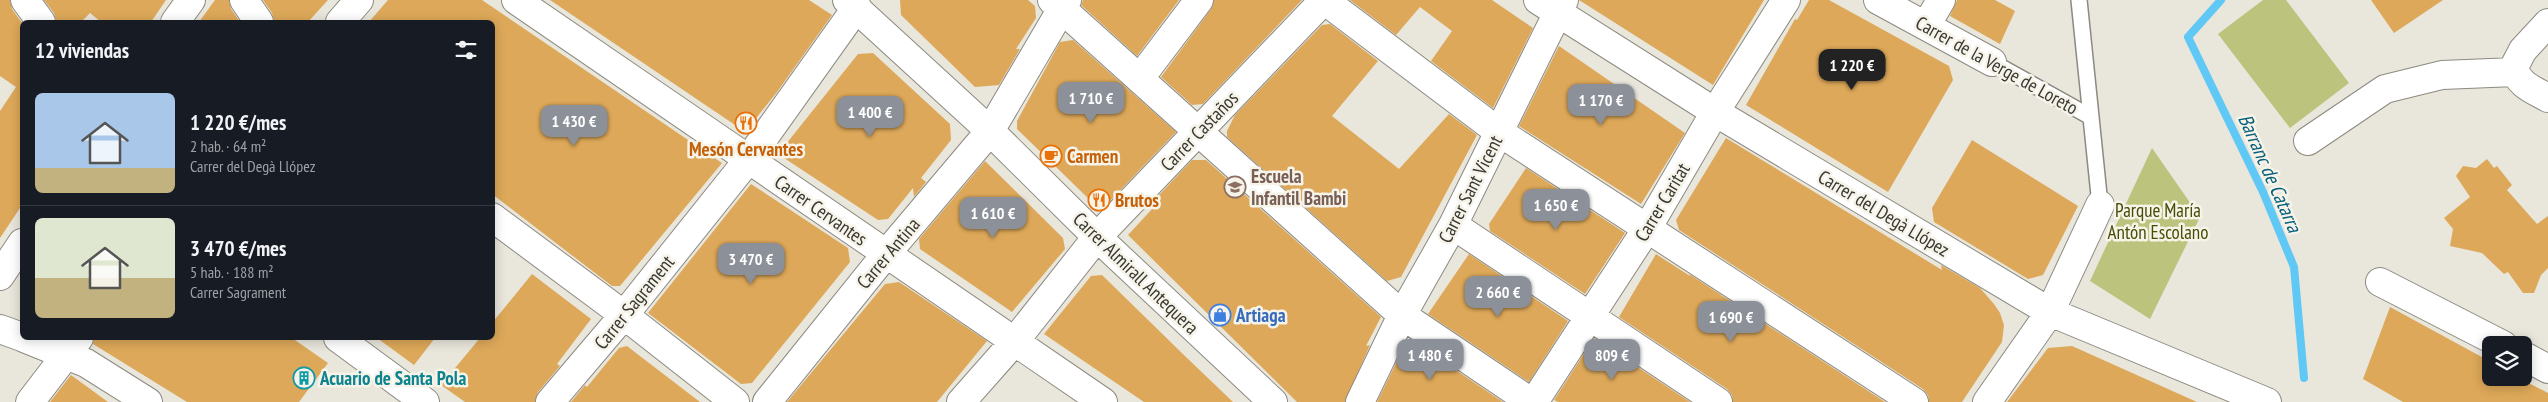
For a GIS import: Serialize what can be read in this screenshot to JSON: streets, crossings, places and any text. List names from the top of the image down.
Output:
{
  "streets": {
    "street": [
      "Carrer de la Verge de Loreto",
      "Carrer Castaños",
      "Carrer Sant Vicent",
      "Carrer Caritat",
      "Carrer Cervantes",
      "Carrer del Degà Llópez",
      "Carrer Antina",
      "Carrer Almirall Antequera",
      "Carrer Sagrament"
    ]
  },
  "crossings": [
    ["Carrer Castaños", "Carrer Cervantes"],
    ["Carrer Castaños", "Carrer Almirall Antequera"],
    ["Carrer Sant Vicent", "Carrer del Degà Llópez"],
    ["Carrer Caritat", "Carrer del Degà Llópez"],
    ["Carrer Cervantes", "Carrer Antina"],
    ["Carrer Cervantes", "Carrer Sagrament"],
    ["Carrer Antina", "Carrer Almirall Antequera"],
    ["Carrer Almirall Antequera", "Carrer Sagrament"]
  ],
  "water": ["Barranc de Catarra"],
  "parks": ["Parque María Antón Escolano"],
  "places": {
    "restaurant": ["Mesón Cervantes", "Brutos"],
    "cafe": ["Carmen"],
    "school or university": ["Escuela Infantil Bambi"],
    "shop": ["Artiaga"],
    "building": ["Acuario de Santa Pola"]
  },
  "page": {
    "heading": "12 viviendas",
    "price": [
      "1 220 €",
      "1 710 €",
      "1 170 €",
      "1 400 €",
      "1 430 €",
      "1 650 €",
      "1 610 €",
      "3 470 €",
      "2 660 €",
      "1 690 €",
      "1 480 €",
      "809 €"
    ],
    "list": [
      {
        "name": "1 220 €/mes",
        "note": "2 hab. · 64 m² · Carrer del Degà Llópez"
      },
      {
        "name": "3 470 €/mes",
        "note": "5 hab. · 188 m² · Carrer Sagrament"
      }
    ]
  }
}
